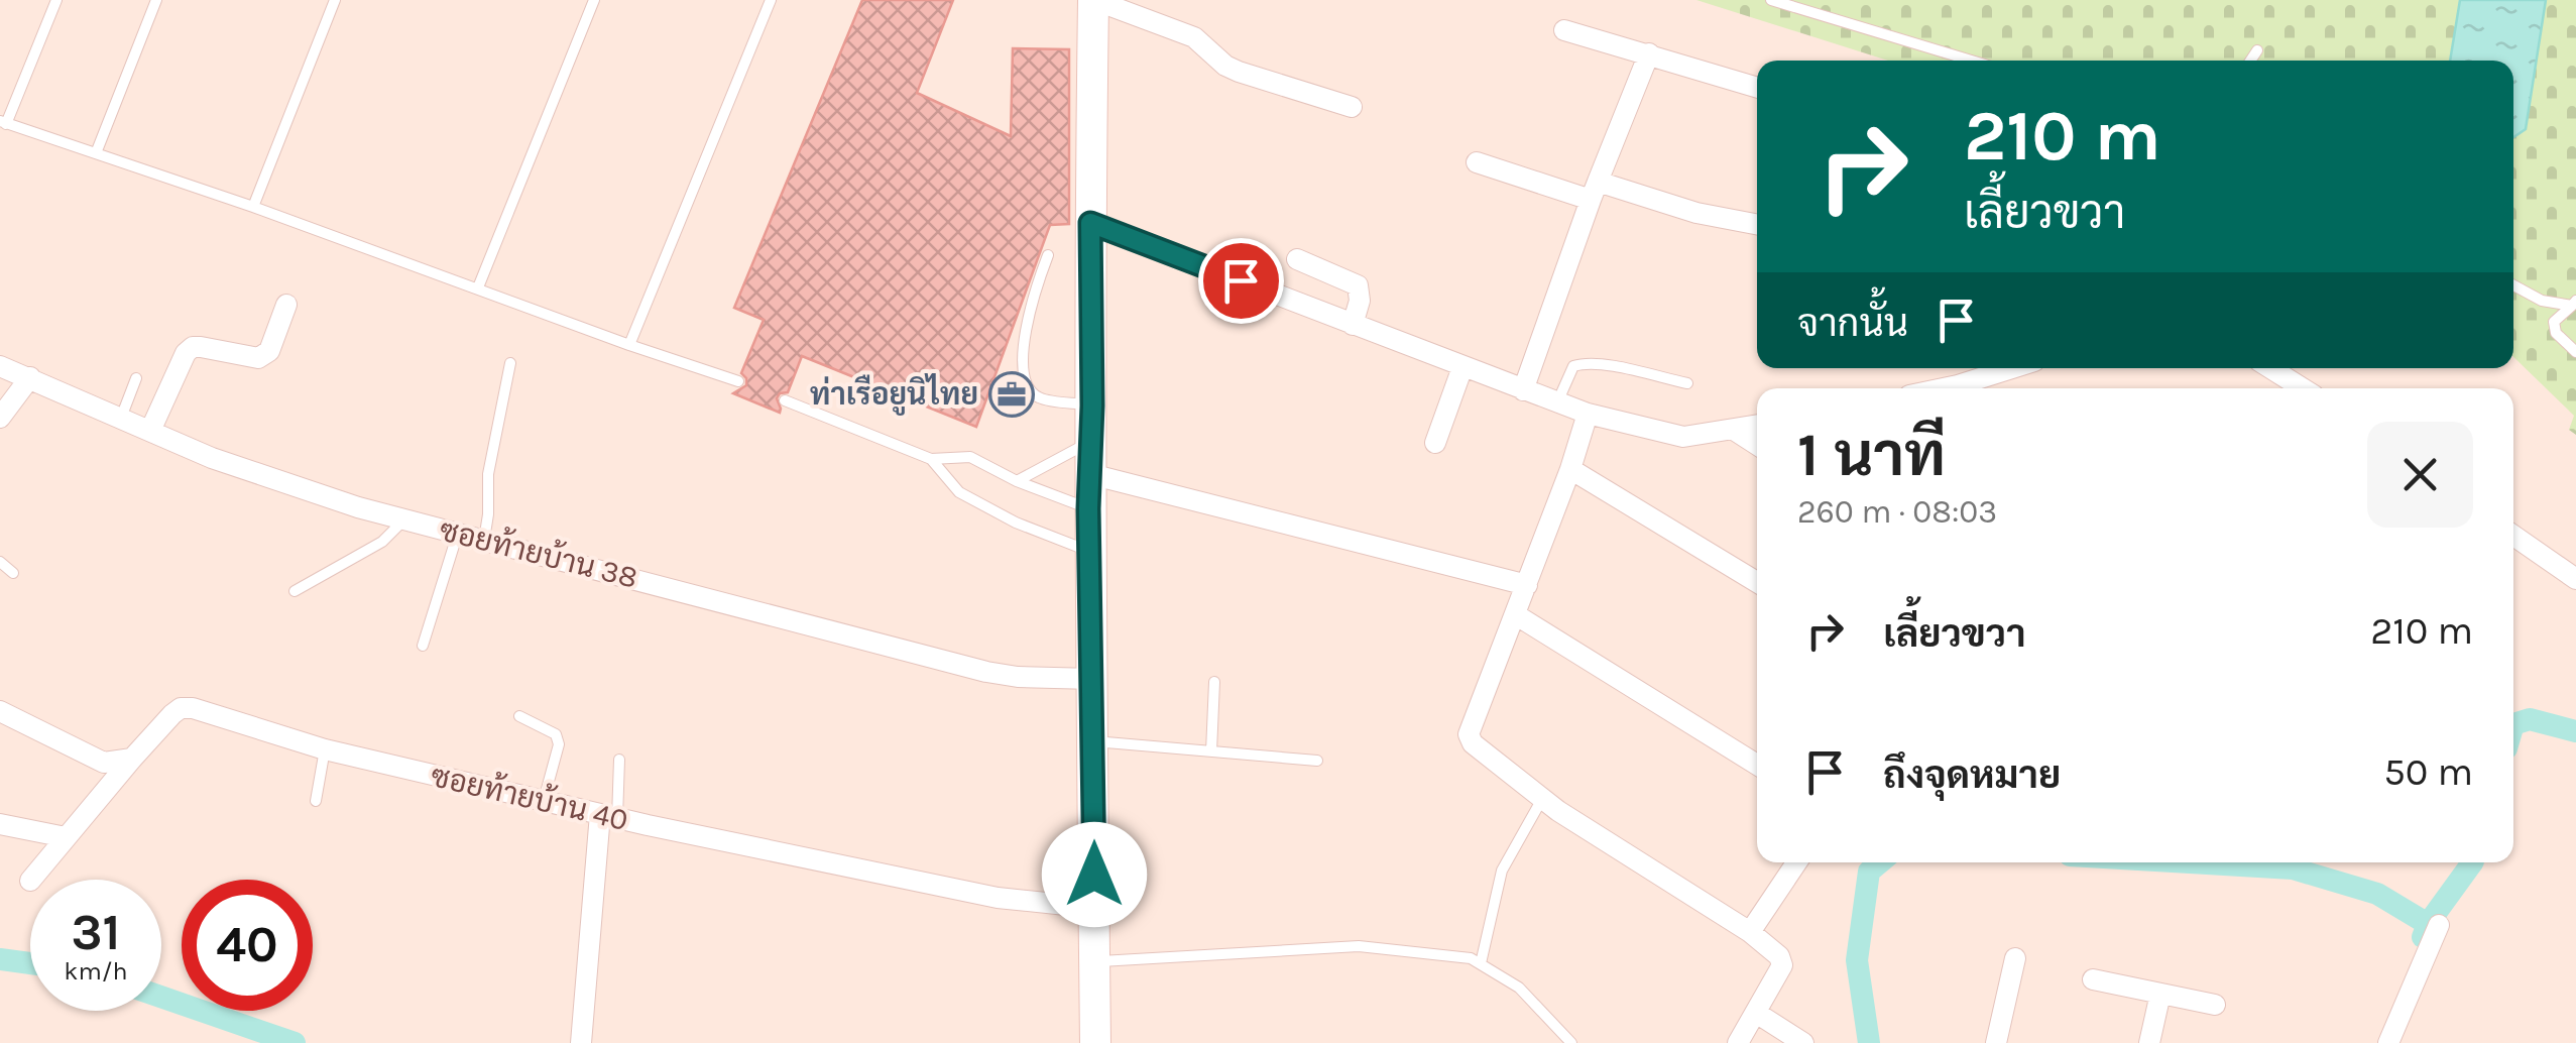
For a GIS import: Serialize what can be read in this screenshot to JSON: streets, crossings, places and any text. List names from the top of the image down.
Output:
{
  "streets": {
    "street": ["ซอยท้ายบ้าน 38", "ซอยท้ายบ้าน 40"]
  },
  "places": {
    "office": ["ท่าเรือยูนิไทย"]
  },
  "page": {
    "turn": ["210 m", "เลี้ยวขวา"],
    "then": "จากนั้น",
    "heading": ["1 นาที", "260 m · 08:03"],
    "list": [
      {
        "name": "เลี้ยวขวา",
        "value": "210 m"
      },
      {
        "name": "ถึงจุดหมาย",
        "value": "50 m"
      }
    ],
    "speed": "31 km/h",
    "limit": "40"
  }
}
